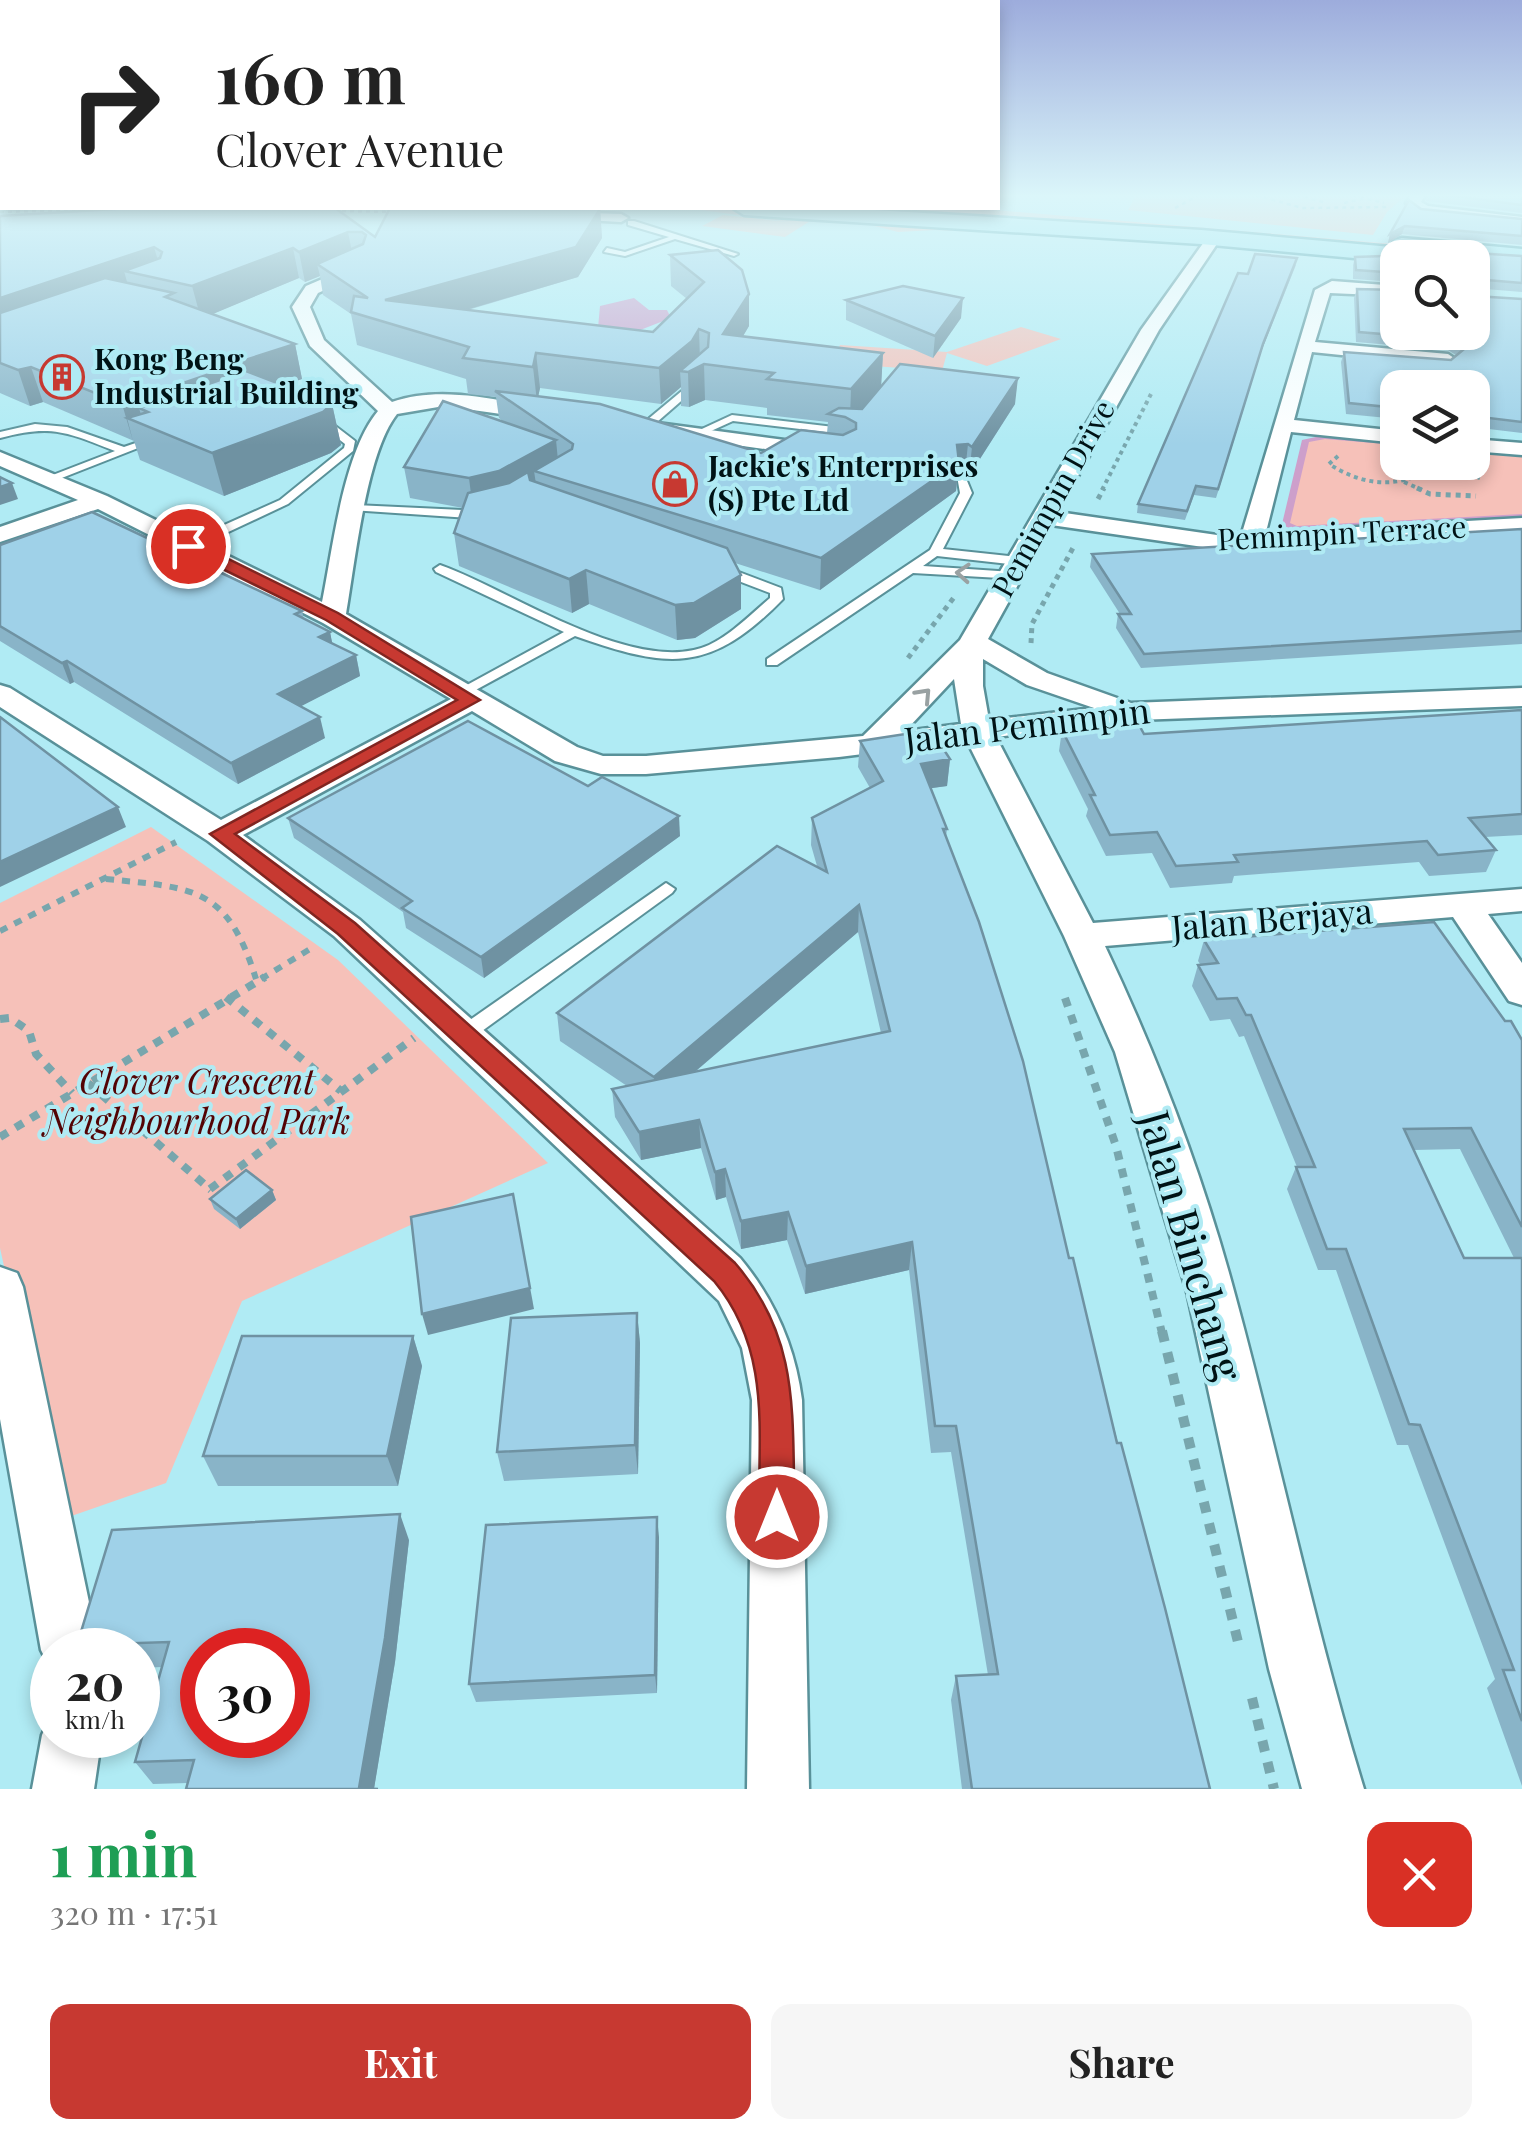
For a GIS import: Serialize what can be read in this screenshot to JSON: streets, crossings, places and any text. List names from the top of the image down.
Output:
{
  "streets": {
    "street": [
      "Pemimpin Drive",
      "Pemimpin Terrace",
      "Jalan Pemimpin",
      "Jalan Berjaya",
      "Jalan Binchang"
    ]
  },
  "crossings": [
    ["Pemimpin Drive", "Pemimpin Terrace"],
    ["Pemimpin Drive", "Jalan Pemimpin"],
    ["Pemimpin Drive", "Jalan Binchang"],
    ["Jalan Pemimpin", "Jalan Binchang"],
    ["Jalan Berjaya", "Jalan Binchang"]
  ],
  "parks": ["Clover Crescent Neighbourhood Park"],
  "places": {
    "building": ["Kong Beng Industrial Building"],
    "shop": ["Jackie's Enterprises (S) Pte Ltd"]
  },
  "page": {
    "turn": ["160 m", "Clover Avenue"],
    "speed": "20 km/h",
    "limit": "30",
    "heading": ["1 min", "320 m · 17:51"],
    "buttons": ["Exit", "Share"]
  }
}
